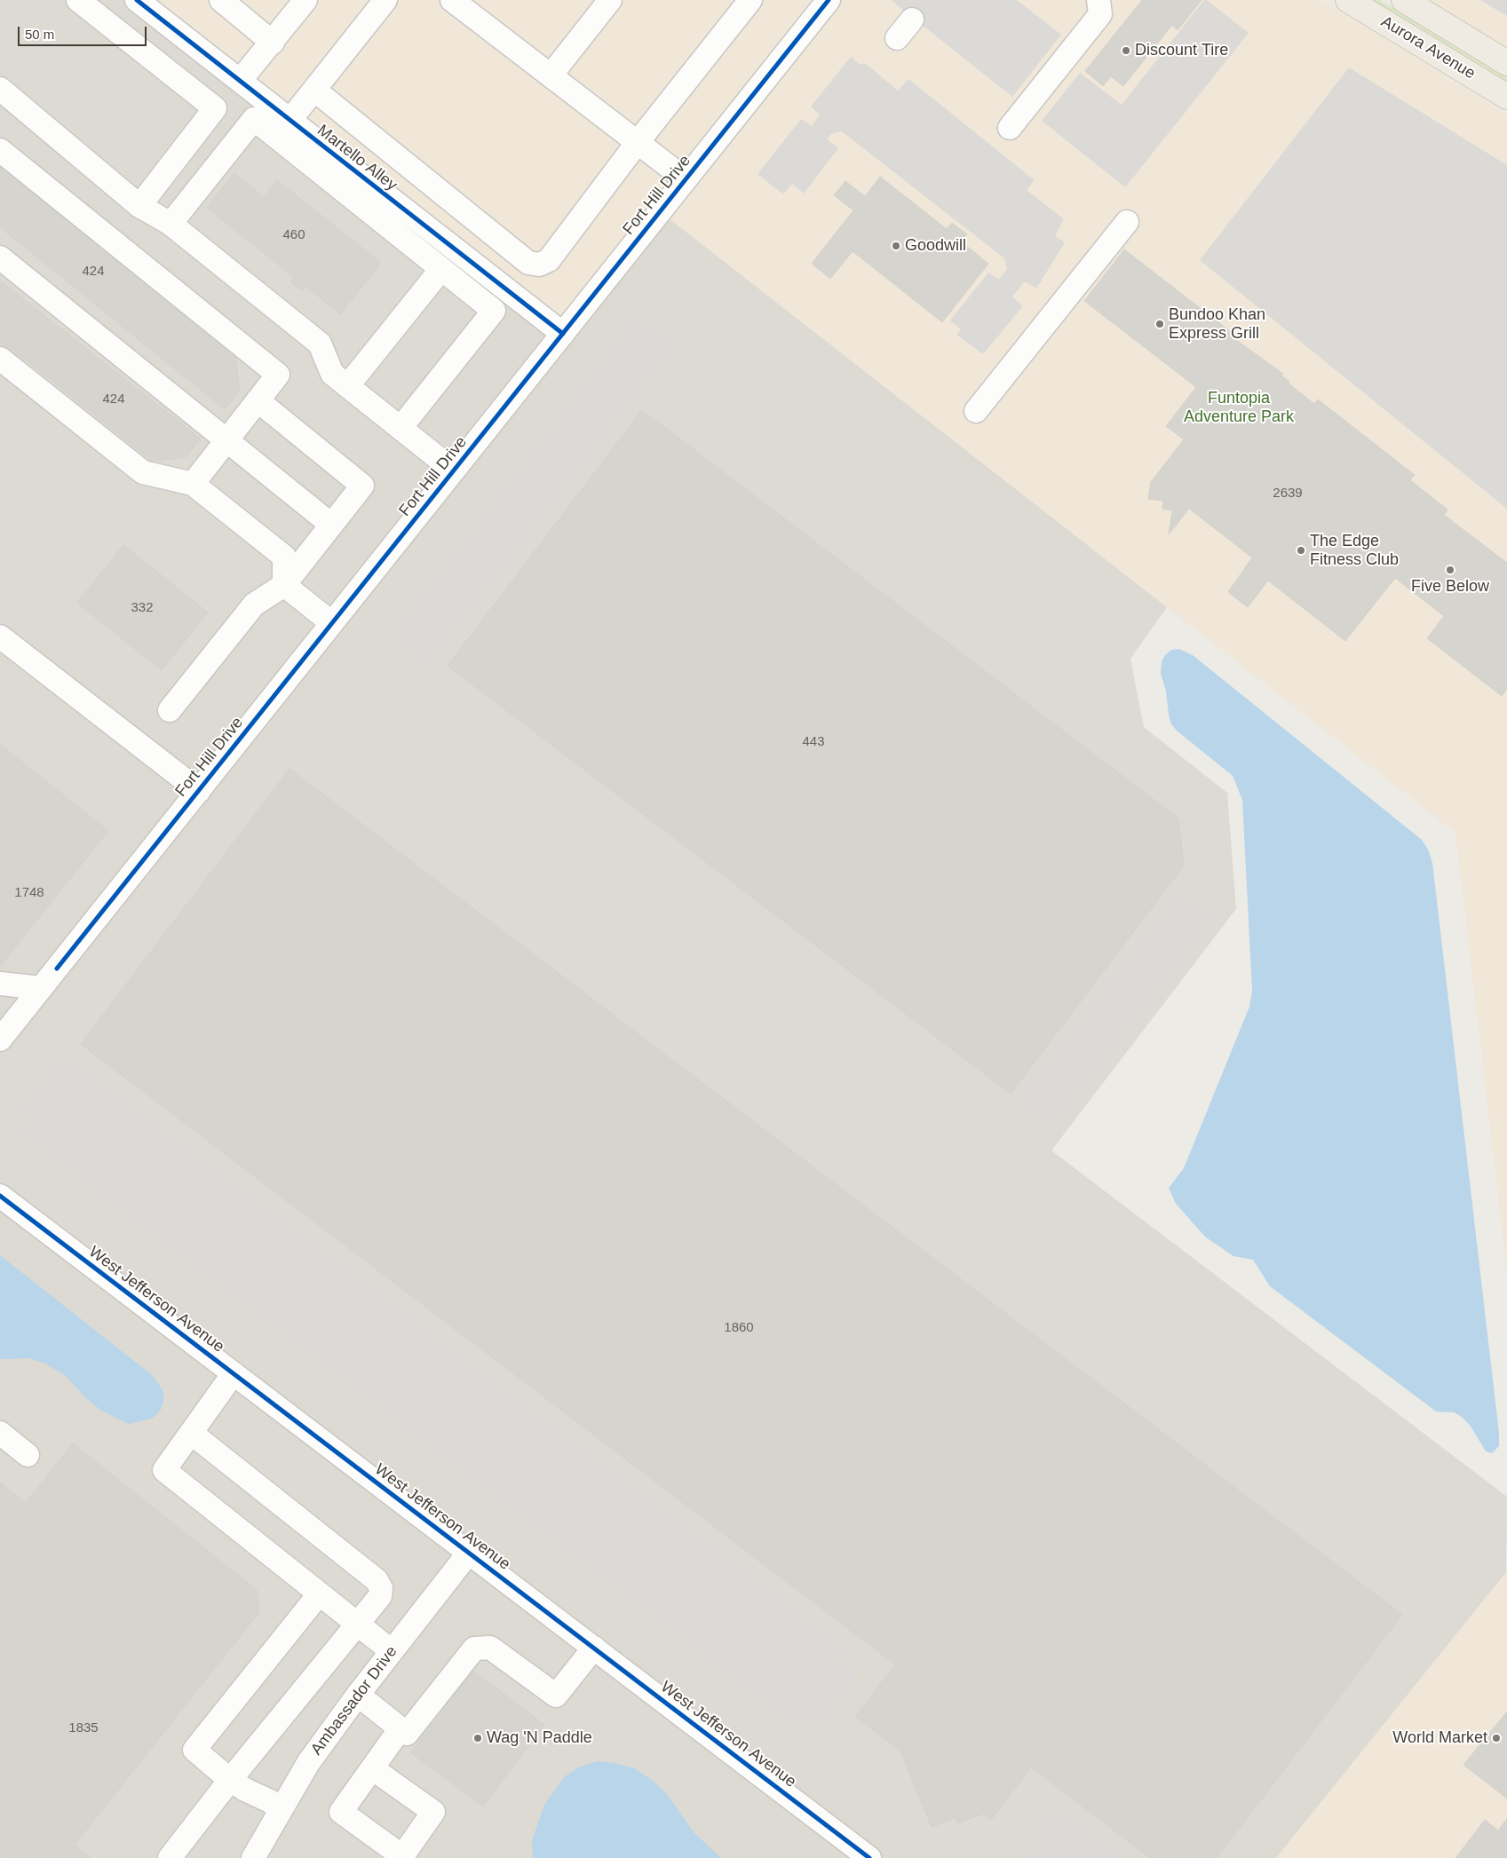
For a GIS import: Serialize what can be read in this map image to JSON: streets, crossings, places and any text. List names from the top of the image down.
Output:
{
  "streets": {
    "main road": ["Aurora Avenue"],
    "street": [
      "Martello Alley",
      "Fort Hill Drive",
      "West Jefferson Avenue",
      "Ambassador Drive"
    ]
  },
  "crossings": [
    ["Martello Alley", "Fort Hill Drive"],
    ["West Jefferson Avenue", "Ambassador Drive"]
  ],
  "parks": ["Funtopia Adventure Park"],
  "places": [
    "Discount Tire",
    "Goodwill",
    "Bundoo Khan Express Grill",
    "The Edge Fitness Club",
    "Five Below",
    "Wag 'N Paddle",
    "World Market"
  ],
  "house_numbers": [
    "460",
    "424",
    "424",
    "2639",
    "332",
    "443",
    "1748",
    "1860",
    "1835"
  ],
  "scale_bar": "50 m"
}
